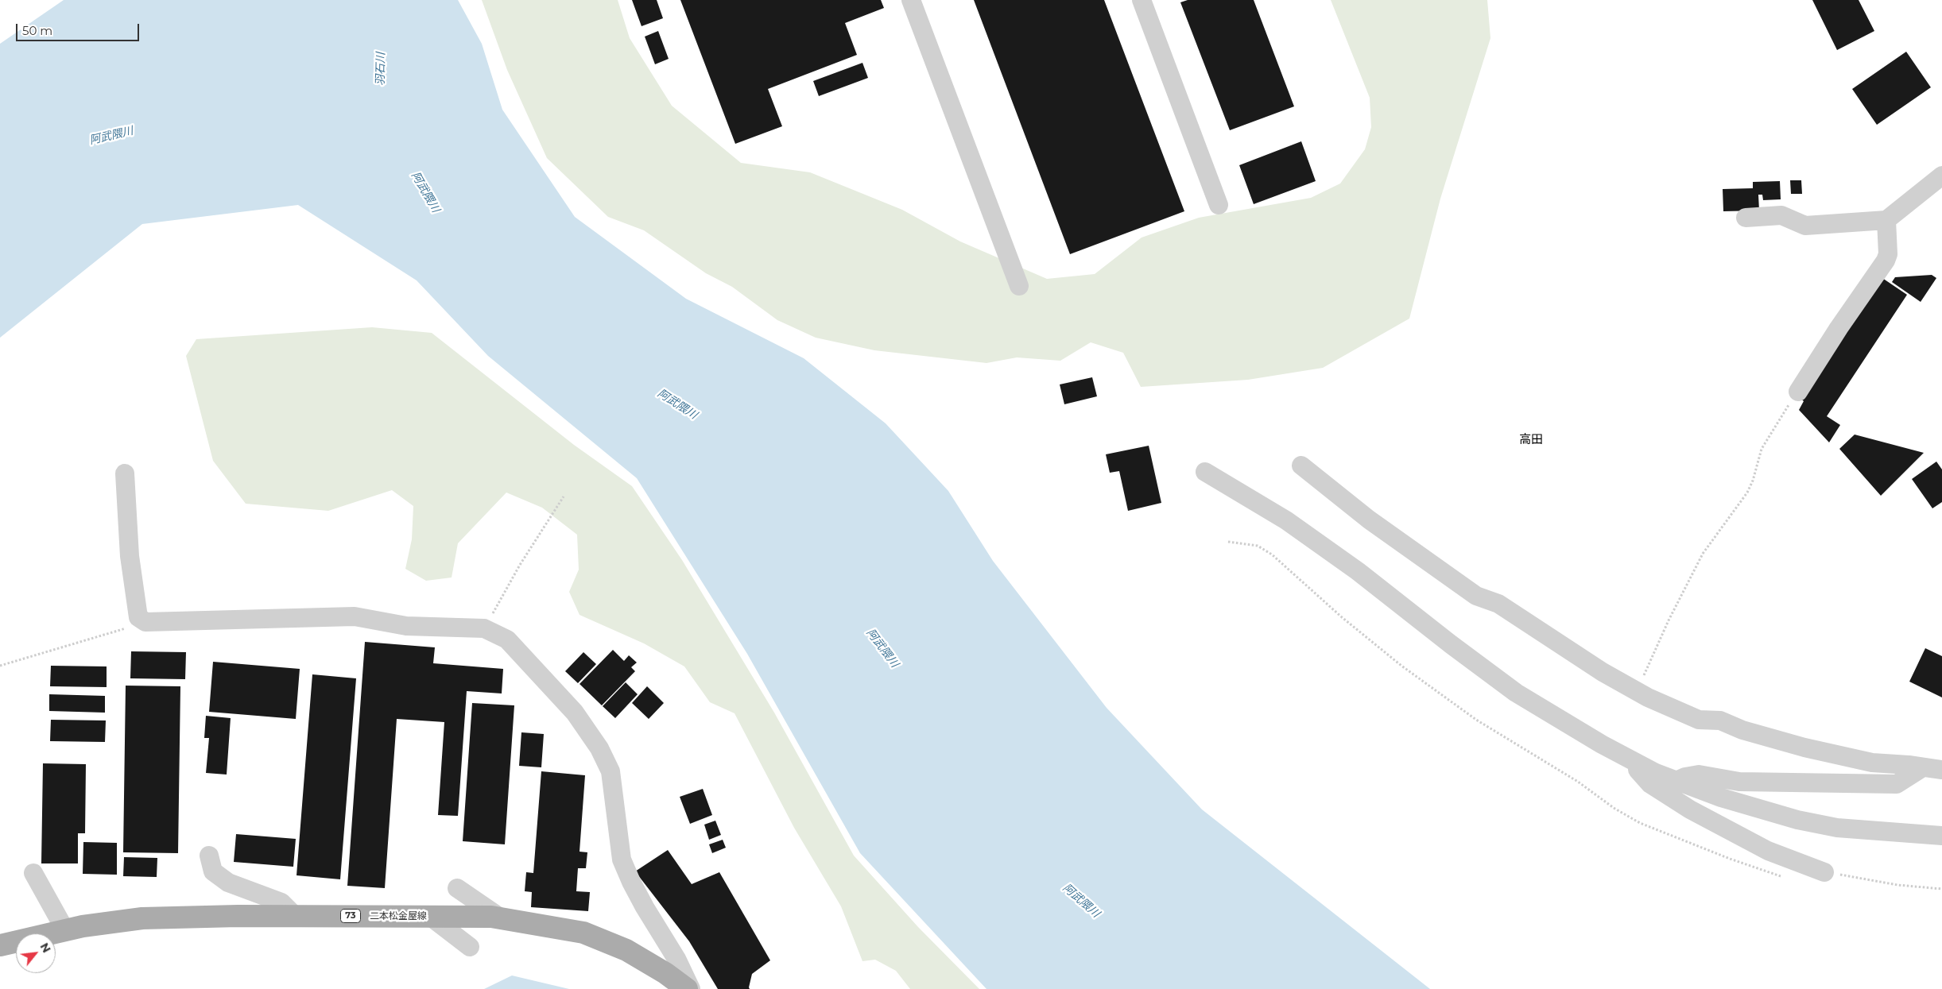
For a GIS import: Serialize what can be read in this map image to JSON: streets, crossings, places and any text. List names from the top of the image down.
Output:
{
  "streets": {
    "main road": ["73", "二本松金屋線"]
  },
  "districts": ["高田"],
  "water": ["羽石川", "阿武隈川"],
  "scale_bar": "50 m",
  "north": "top right"
}
